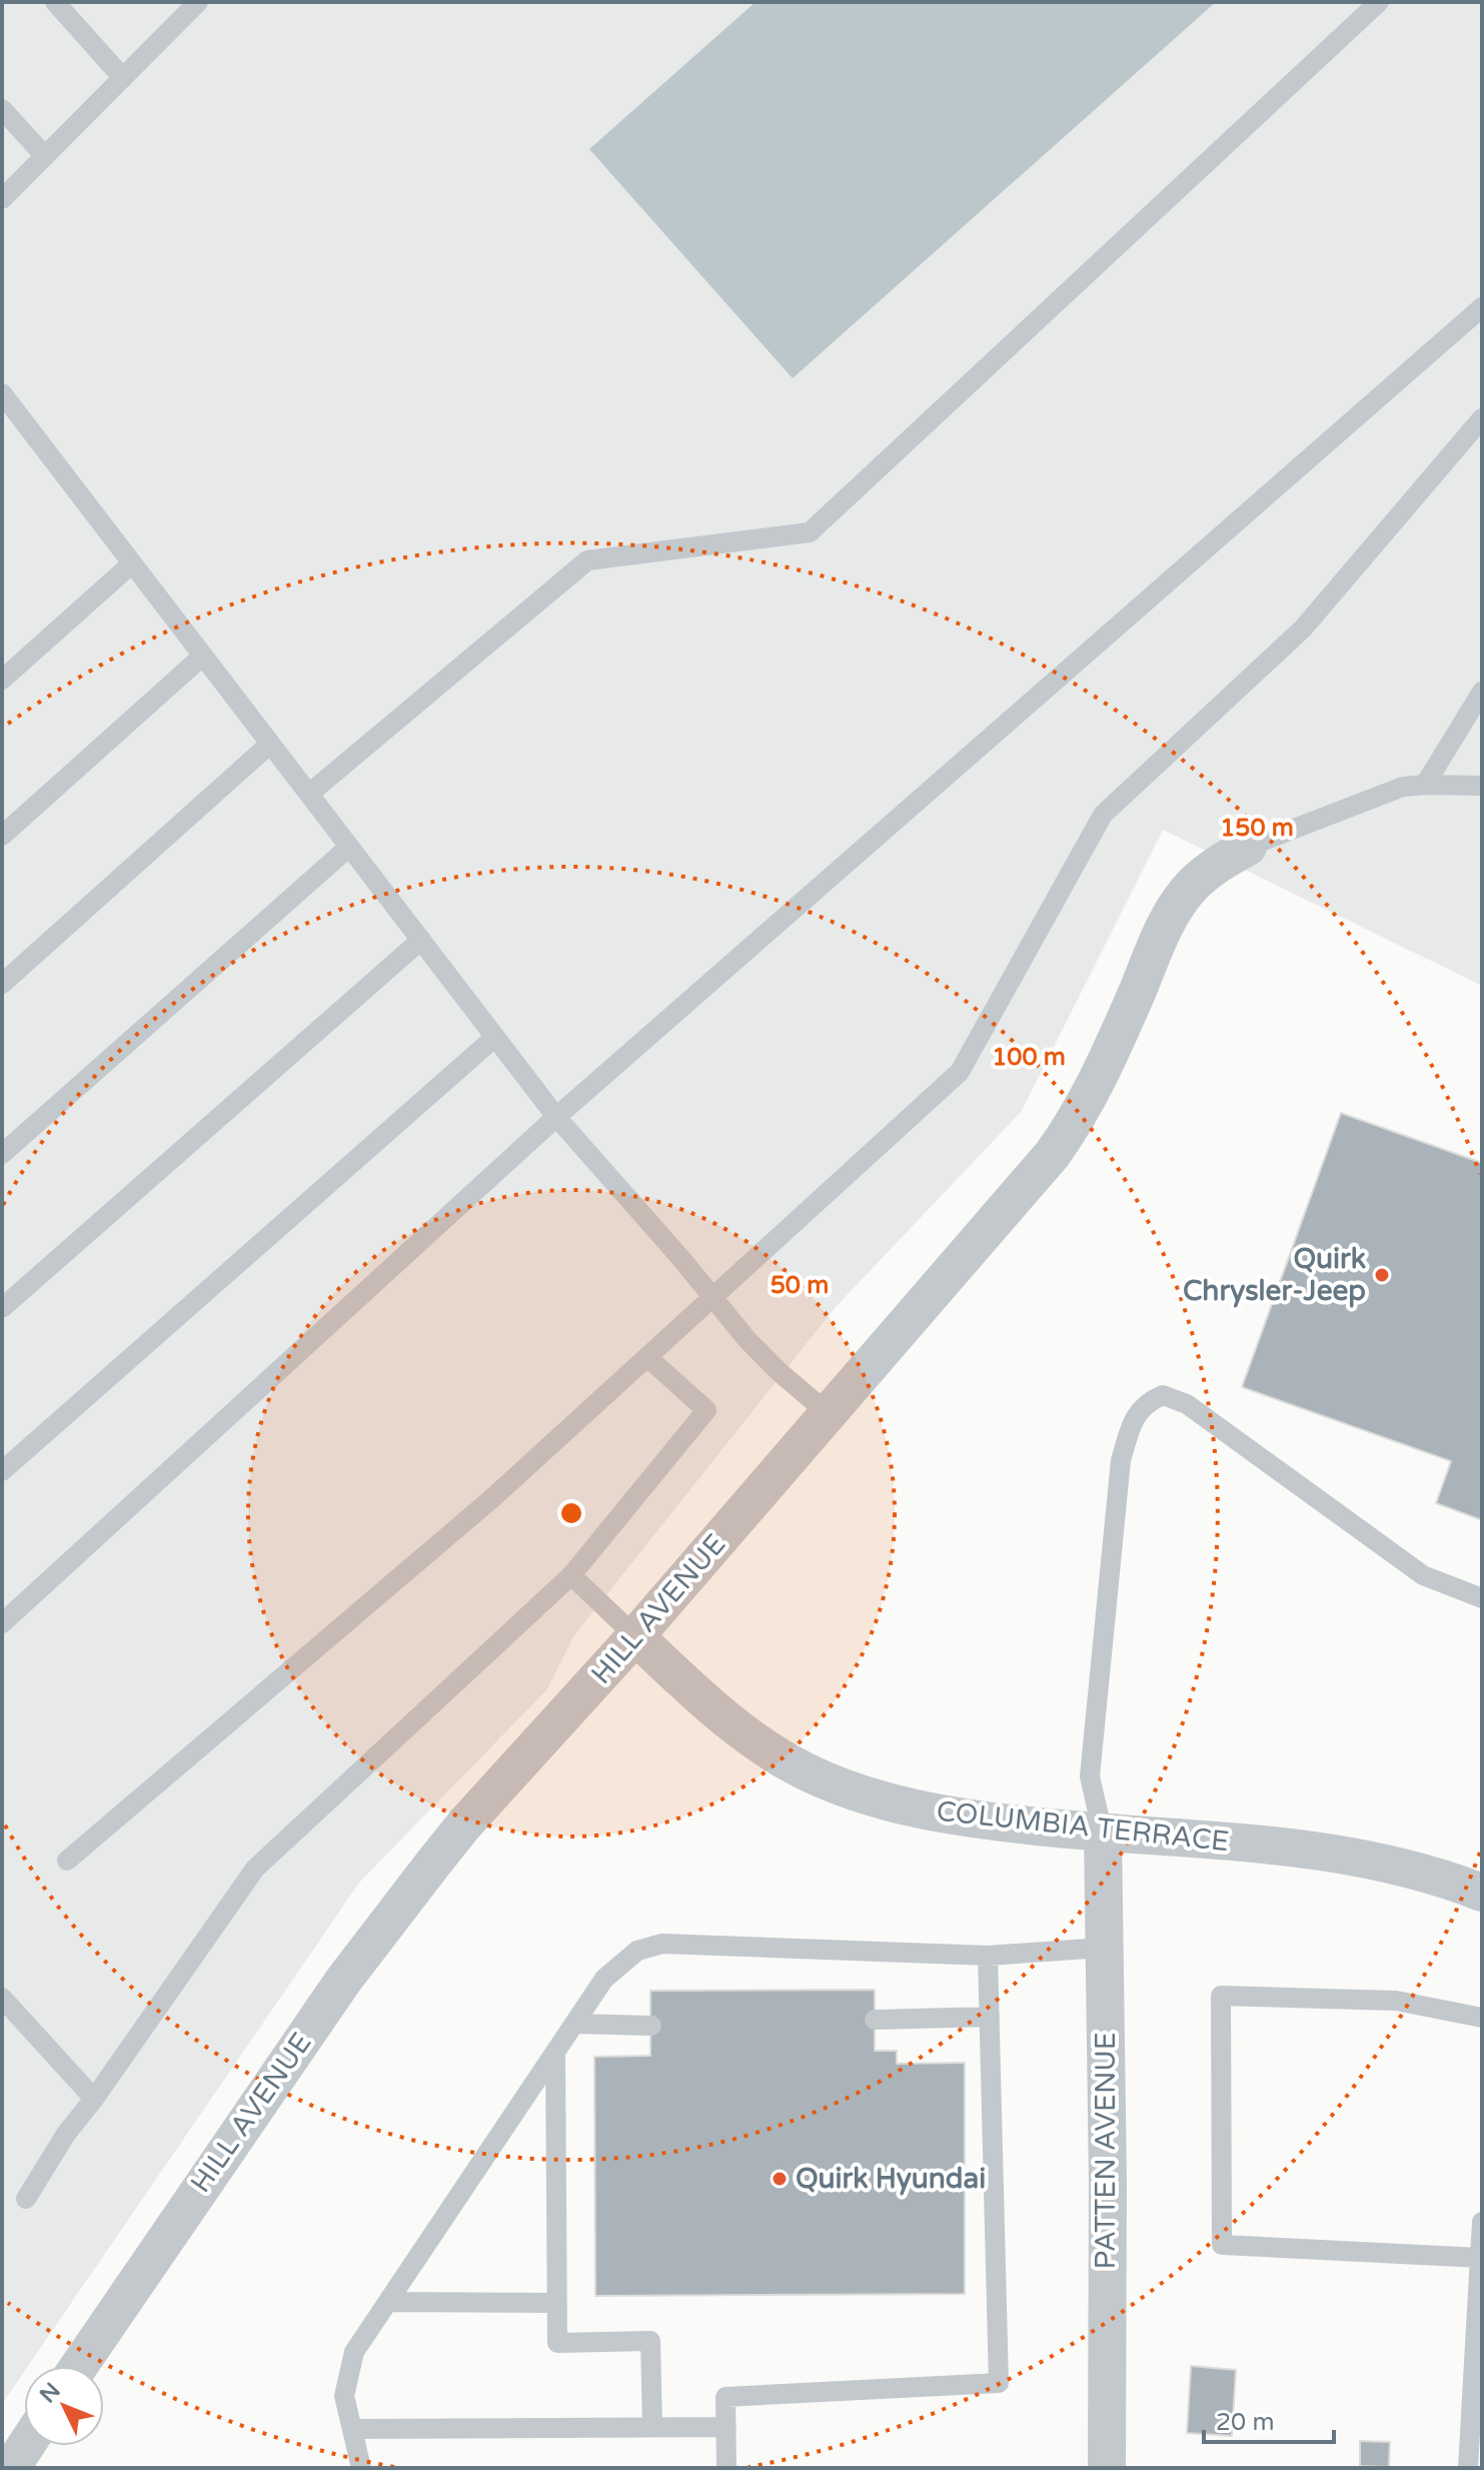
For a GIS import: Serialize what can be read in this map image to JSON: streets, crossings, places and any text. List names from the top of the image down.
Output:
{
  "streets": {
    "street": ["HILL AVENUE", "COLUMBIA TERRACE", "PATTEN AVENUE"]
  },
  "crossings": [
    ["HILL AVENUE", "COLUMBIA TERRACE"],
    ["COLUMBIA TERRACE", "PATTEN AVENUE"]
  ],
  "places": ["Quirk Chrysler-Jeep", "Quirk Hyundai"],
  "scale_bar": "20 m",
  "north": "top left",
  "rings": ["150 m", "100 m", "50 m"]
}
